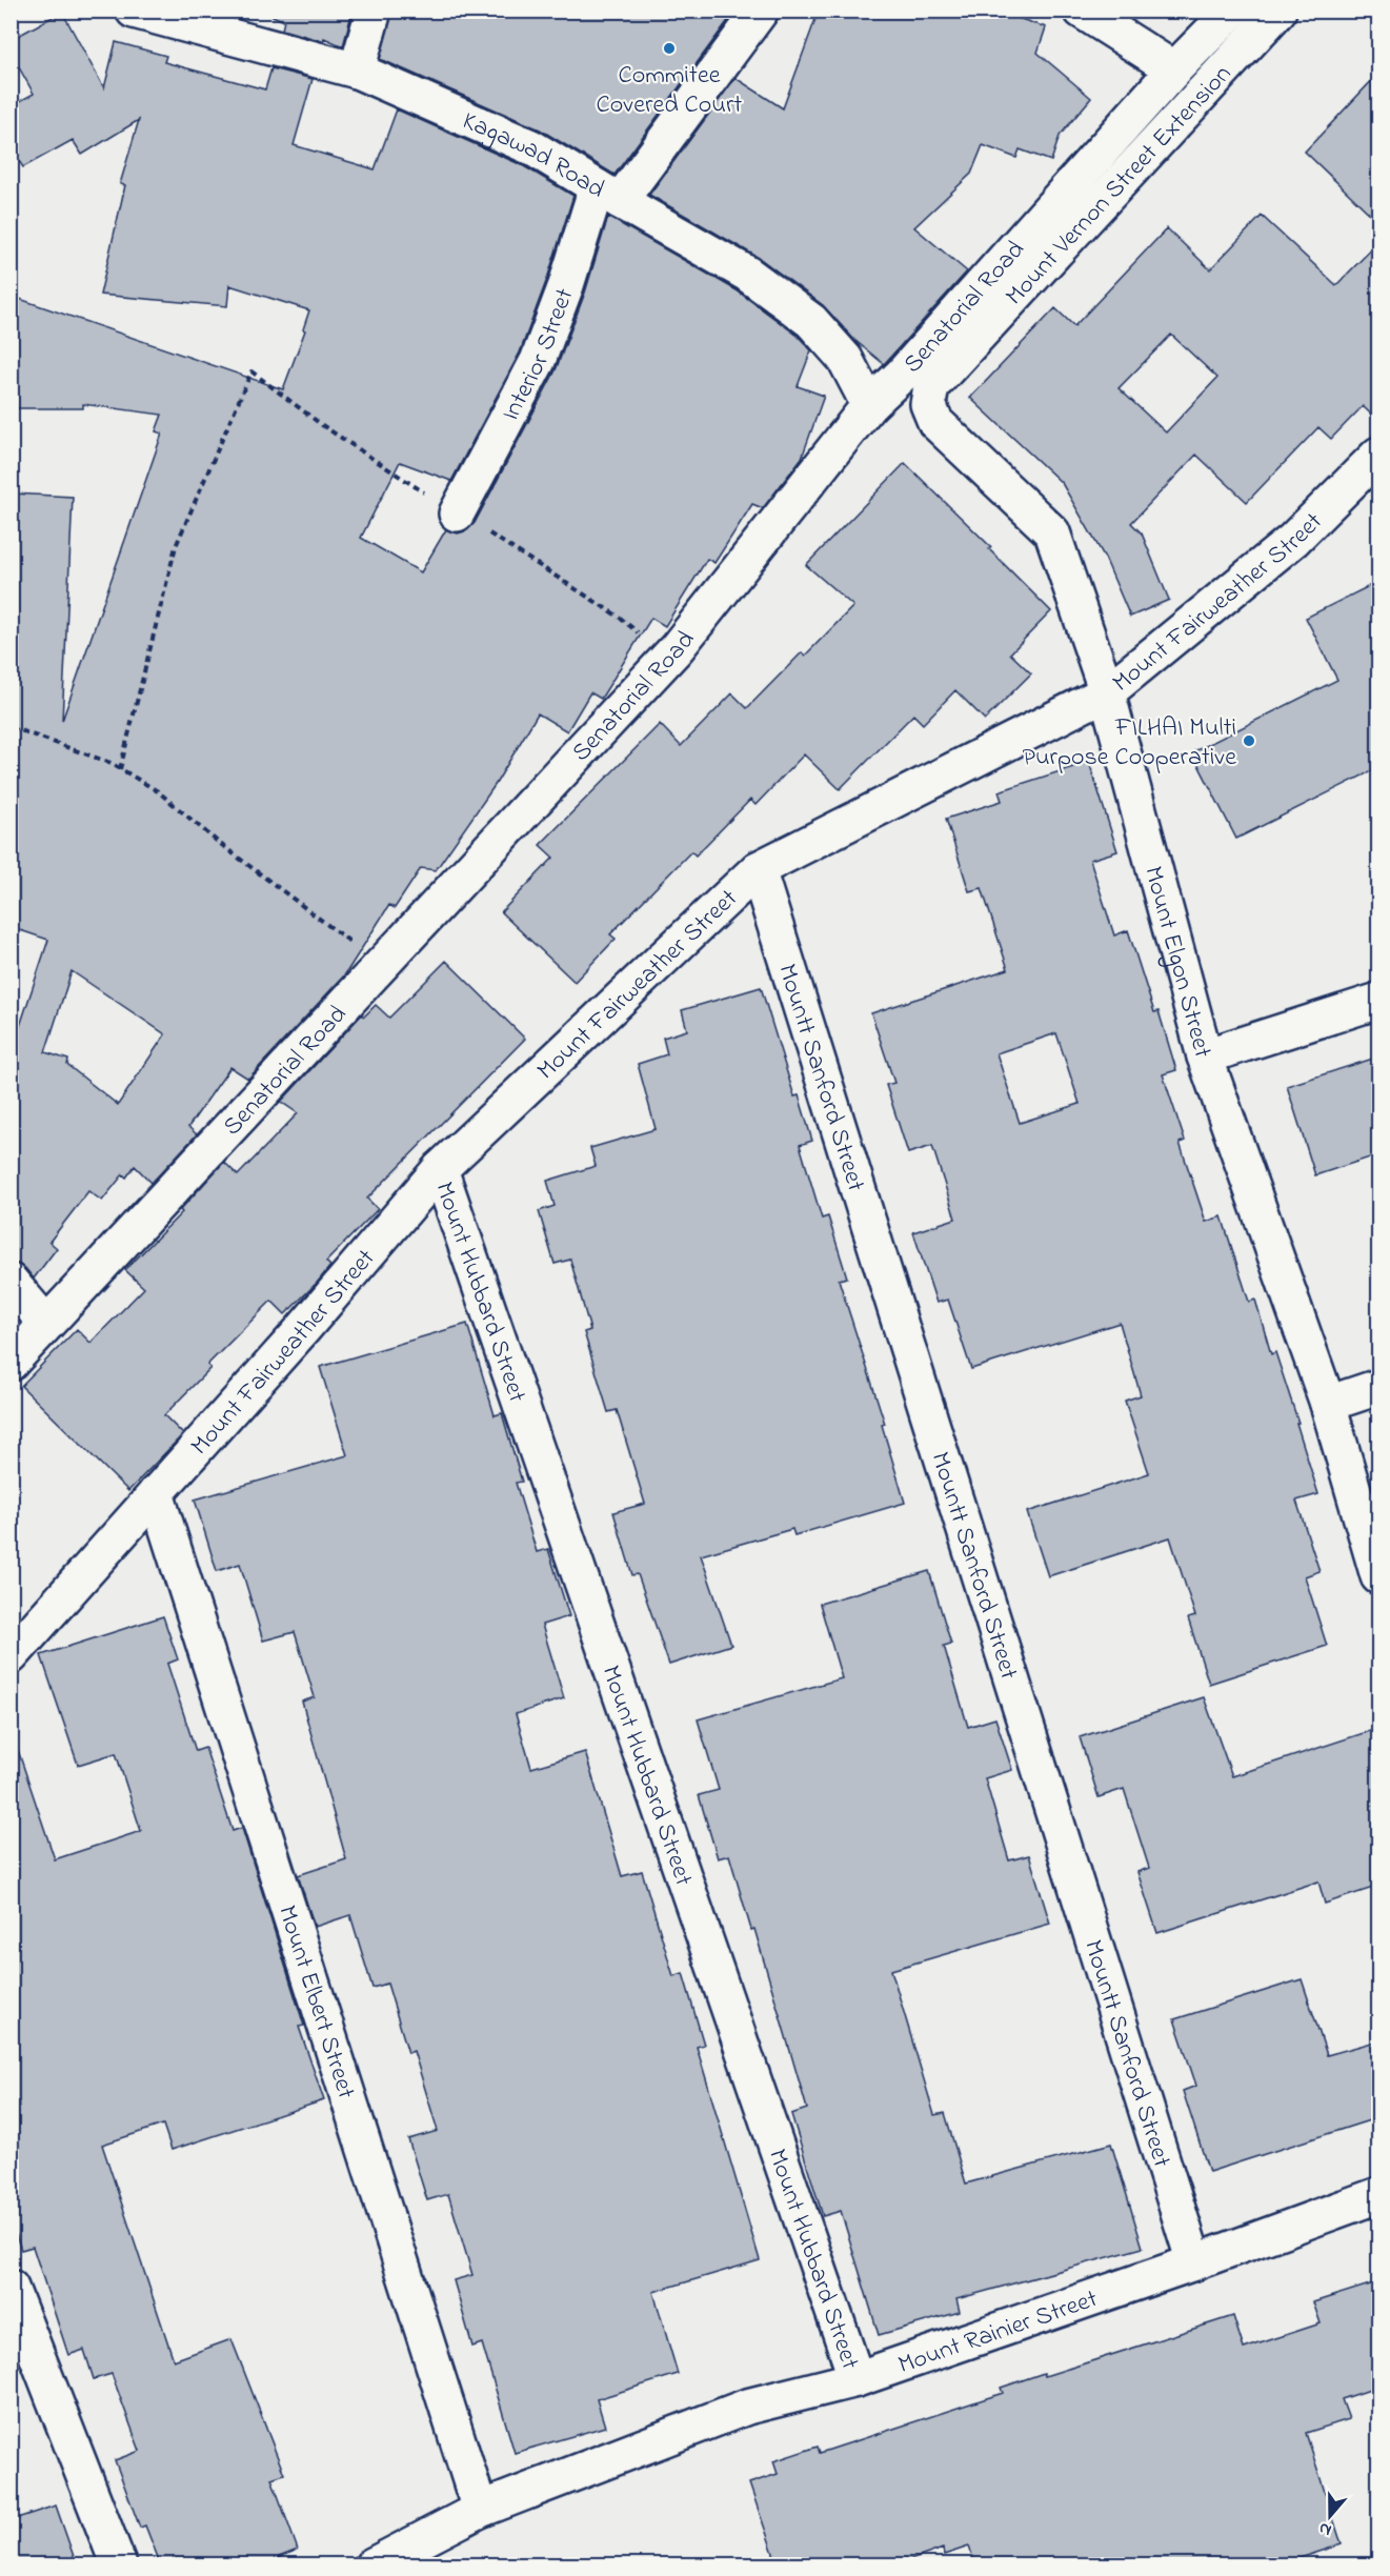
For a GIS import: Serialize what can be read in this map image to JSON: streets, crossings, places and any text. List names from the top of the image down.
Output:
{
  "streets": {
    "street": [
      "Kagawad Road",
      "Mount Vernon Street Extension",
      "Senatorial Road",
      "Interior Street",
      "Mount Fairweather Street",
      "Mount Elgon Street",
      "Mountt Sanford Street",
      "Mount Hubbard Street",
      "Mount Elbert Street",
      "Mount Rainier Street"
    ]
  },
  "crossings": [
    ["Kagawad Road", "Senatorial Road"],
    ["Kagawad Road", "Interior Street"],
    ["Mount Vernon Street Extension", "Mount Elgon Street"],
    ["Mount Fairweather Street", "Mount Elgon Street"],
    ["Mount Fairweather Street", "Mountt Sanford Street"],
    ["Mount Fairweather Street", "Mount Hubbard Street"],
    ["Mount Fairweather Street", "Mount Elbert Street"],
    ["Mountt Sanford Street", "Mount Rainier Street"],
    ["Mount Hubbard Street", "Mount Rainier Street"],
    ["Mount Elbert Street", "Mount Rainier Street"]
  ],
  "places": ["Commitee Covered Court", "FILHAI Multi Purpose Cooperative"],
  "north": "bottom"
}
